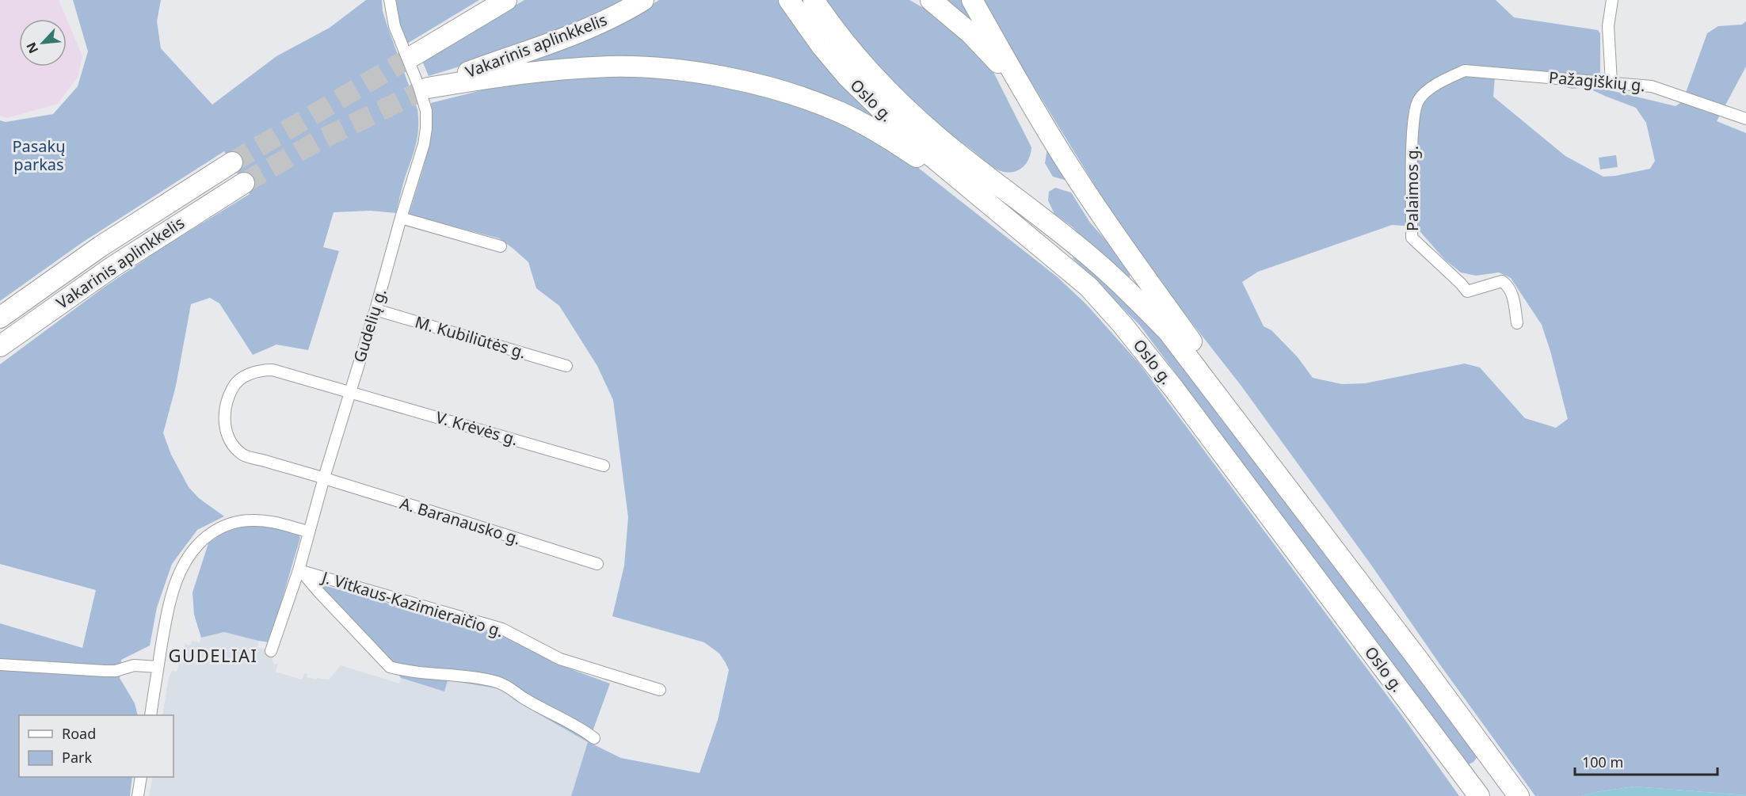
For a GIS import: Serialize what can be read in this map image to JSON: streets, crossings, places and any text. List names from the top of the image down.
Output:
{
  "streets": {
    "highway": ["Vakarinis aplinkkelis", "Oslo g."],
    "street": [
      "Pažagiškių g.",
      "Palaimos g.",
      "Gudelių g.",
      "M. Kubiliūtės g.",
      "V. Krėvės g.",
      "A. Baranausko g.",
      "J. Vitkaus-Kazimieraičio g."
    ]
  },
  "crossings": [
    ["Vakarinis aplinkkelis", "Oslo g."],
    ["Pažagiškių g.", "Palaimos g."],
    ["Gudelių g.", "M. Kubiliūtės g."],
    ["Gudelių g.", "V. Krėvės g."],
    ["Gudelių g.", "A. Baranausko g."],
    ["Gudelių g.", "J. Vitkaus-Kazimieraičio g."],
    ["V. Krėvės g.", "A. Baranausko g."]
  ],
  "districts": ["GUDELIAI"],
  "parks": ["Pasakų parkas"],
  "legend": ["Road", "Park"],
  "scale_bar": "100 m",
  "north": "bottom left"
}
